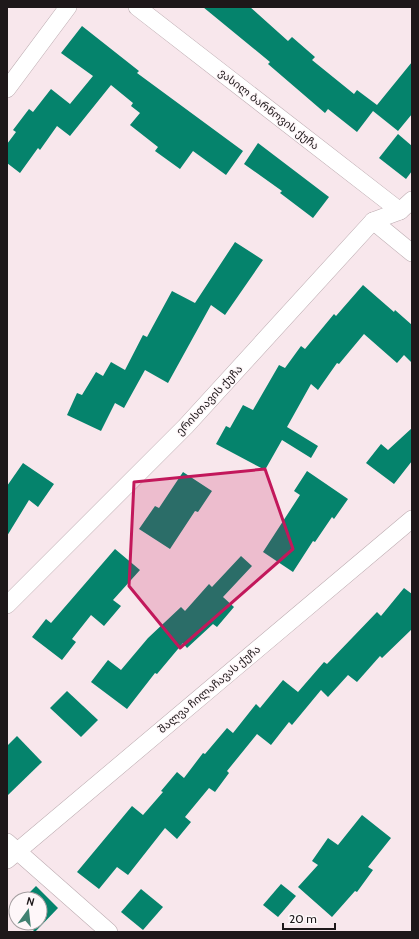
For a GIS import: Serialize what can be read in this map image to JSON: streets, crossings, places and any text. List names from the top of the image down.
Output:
{
  "streets": {
    "street": ["ვასილ ბარნოვის ქუჩა", "ერისთავის ქუჩა", "შალვა ჩილაჩავას ქუჩა"]
  },
  "crossings": [
    ["ვასილ ბარნოვის ქუჩა", "ერისთავის ქუჩა"]
  ],
  "scale_bar": "20 m",
  "north": "top"
}
